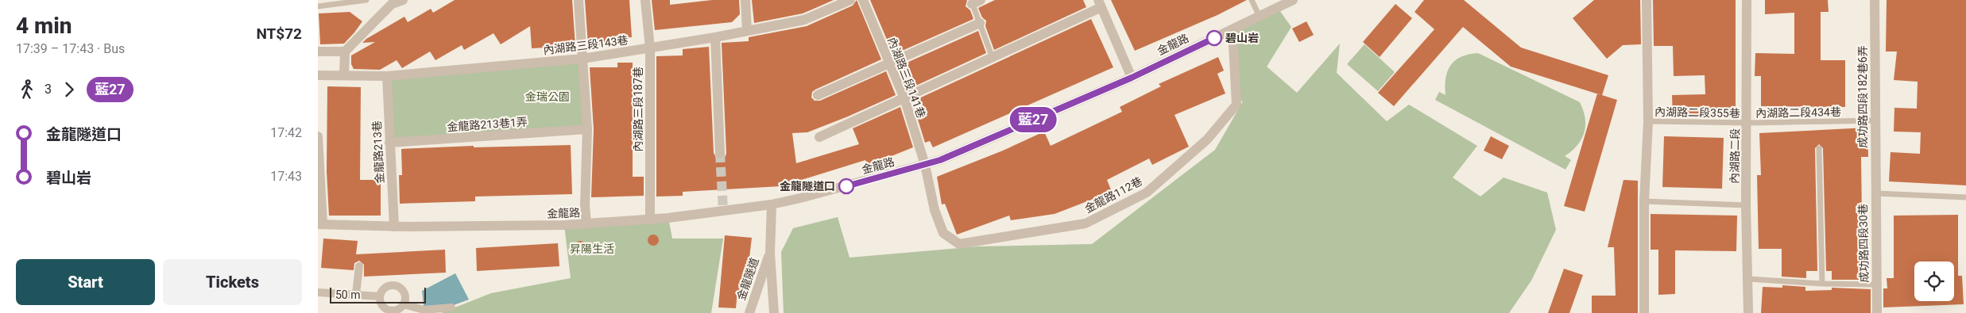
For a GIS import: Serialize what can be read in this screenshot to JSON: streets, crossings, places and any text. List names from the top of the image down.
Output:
{
  "streets": {
    "street": [
      "金龍路",
      "內湖路三段143巷",
      "內湖路三段141巷",
      "成功路四段182巷6弄",
      "內湖路三段187巷",
      "金龍路213巷1弄",
      "金龍路213巷",
      "內湖路二段",
      "金龍路112巷",
      "成功路四段30巷",
      "金龍隧道"
    ],
    "lane": ["內湖路二段355巷", "內湖路二段434巷"]
  },
  "crossings": [
    ["金龍路", "內湖路三段141巷"],
    ["金龍路", "內湖路三段187巷"],
    ["金龍路", "金龍路213巷"],
    ["金龍路", "金龍路112巷"],
    ["金龍路", "金龍隧道"],
    ["內湖路三段143巷", "內湖路三段187巷"],
    ["內湖路三段143巷", "金龍路213巷"],
    ["內湖路三段141巷", "金龍路112巷"],
    ["成功路四段182巷6弄", "內湖路二段434巷"],
    ["成功路四段182巷6弄", "成功路四段30巷"],
    ["內湖路二段355巷", "內湖路二段434巷"],
    ["內湖路二段355巷", "內湖路二段"],
    ["內湖路二段434巷", "內湖路二段"],
    ["金龍路213巷1弄", "金龍路213巷"]
  ],
  "parks": ["金瑞公園", "昇陽生活"],
  "places": ["碧山岩", "金龍隧道口"],
  "lines": ["bus line 藍27"],
  "scale_bar": "50 m",
  "page": {
    "heading": ["4 min", "17:39 – 17:43 · Bus", "NT$72"],
    "on_map": "藍27",
    "legs": ["3", "藍27"],
    "list": [
      {
        "name": "金龍隧道口",
        "value": "17:42"
      },
      {
        "name": "碧山岩",
        "value": "17:43"
      }
    ],
    "buttons": ["Start", "Tickets"],
    "scale": "50 m"
  }
}
